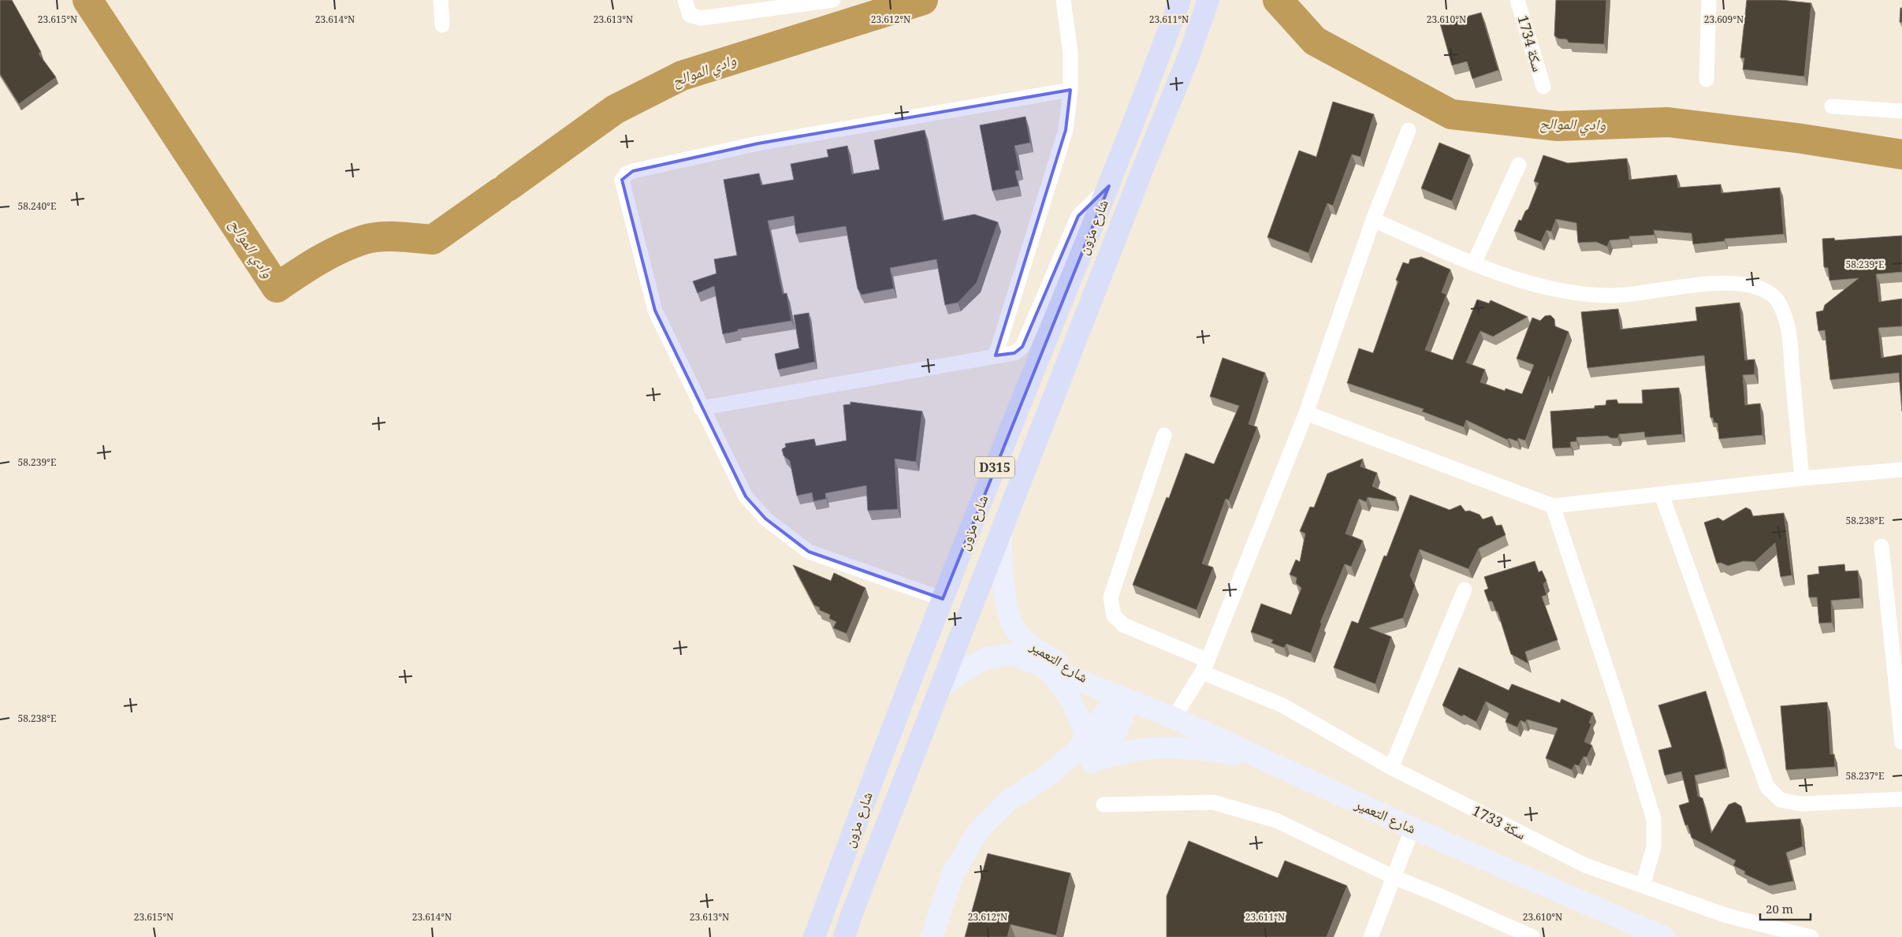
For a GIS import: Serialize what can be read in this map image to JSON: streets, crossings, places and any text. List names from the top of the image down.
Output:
{
  "streets": {
    "main road": ["شارع مزون", "D315", "شارع التعمير"],
    "street": ["سكة 1734", "سكة 1733"]
  },
  "crossings": [
    ["شارع مزون", "شارع التعمير"]
  ],
  "water": ["وادي الموالح"],
  "scale_bar": "20 m",
  "coordinates": [
    "23.615°N",
    "23.614°N",
    "23.613°N",
    "23.612°N",
    "23.611°N",
    "23.610°N",
    "23.609°N",
    "58.240°E",
    "58.239°E",
    "58.238°E",
    "58.237°E"
  ]
}
